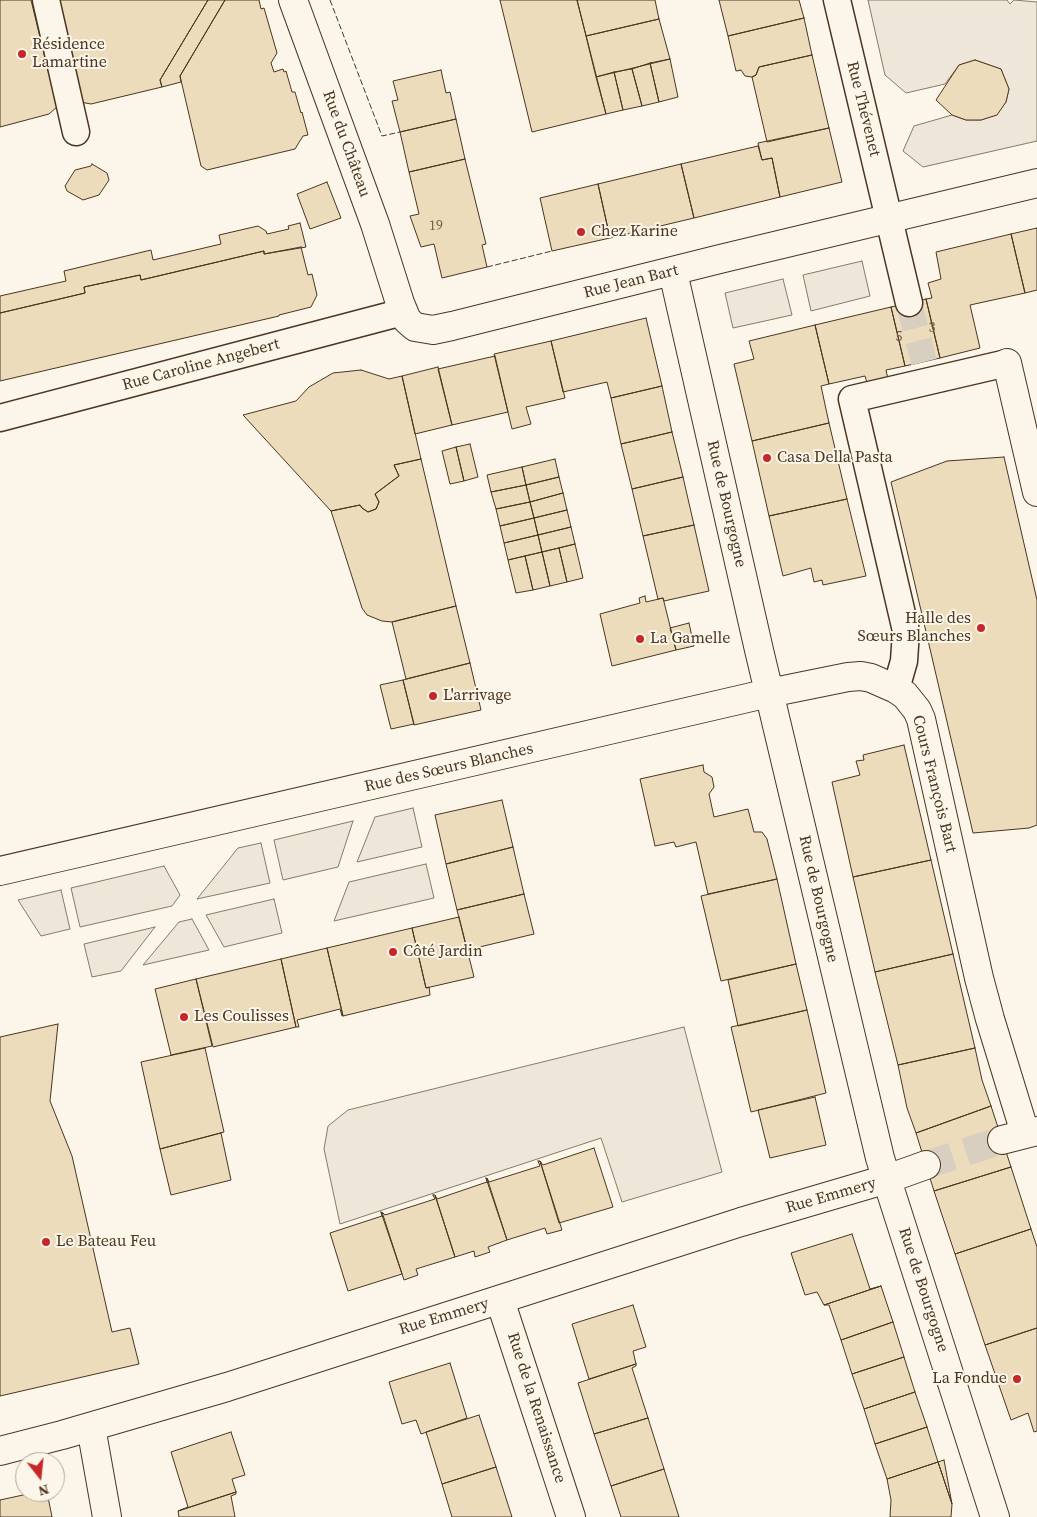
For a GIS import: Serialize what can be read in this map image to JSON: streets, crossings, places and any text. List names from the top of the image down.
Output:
{
  "streets": {
    "street": [
      "Rue Thévenet",
      "Rue du Château",
      "Rue Jean Bart",
      "Rue Caroline Angebert",
      "Rue de Bourgogne",
      "Rue des Sœurs Blanches",
      "Cours François Bart",
      "Rue Emmery",
      "Rue de la Renaissance"
    ]
  },
  "crossings": [
    ["Rue Thévenet", "Rue Jean Bart"],
    ["Rue du Château", "Rue Jean Bart"],
    ["Rue du Château", "Rue Caroline Angebert"],
    ["Rue Jean Bart", "Rue Caroline Angebert"],
    ["Rue Jean Bart", "Rue de Bourgogne"],
    ["Rue de Bourgogne", "Rue des Sœurs Blanches"],
    ["Rue de Bourgogne", "Rue Emmery"],
    ["Rue des Sœurs Blanches", "Cours François Bart"],
    ["Rue Emmery", "Rue de la Renaissance"]
  ],
  "places": [
    "Résidence Lamartine",
    "Chez Karine",
    "Casa Della Pasta",
    "Halle des Sœurs Blanches",
    "La Gamelle",
    "L'arrivage",
    "Côté Jardin",
    "Les Coulisses",
    "Le Bateau Feu",
    "La Fondue"
  ],
  "house_numbers": ["19", "3", "5"],
  "north": "bottom"
}
